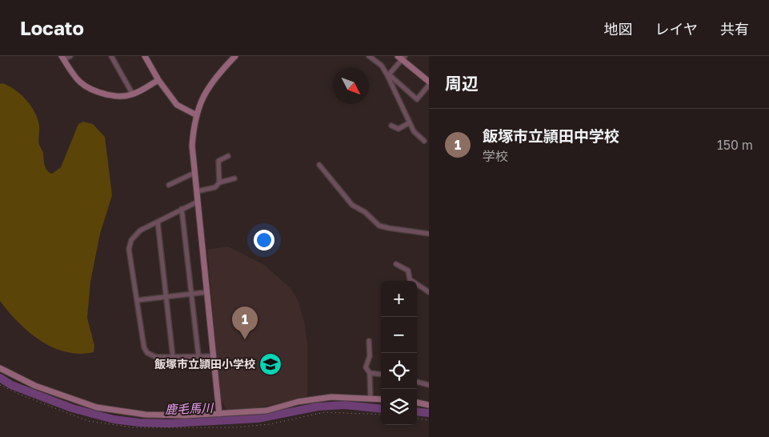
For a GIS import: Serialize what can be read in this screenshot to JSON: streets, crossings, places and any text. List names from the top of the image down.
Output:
{
  "water": ["鹿毛馬川"],
  "places": {
    "school or university": ["飯塚市立頴田小学校"]
  },
  "north": "bottom right",
  "page": {
    "header": "Locato",
    "nav": ["地図", "レイヤ", "共有"],
    "heading": "周辺",
    "list": [
      {
        "mark": "1",
        "name": "飯塚市立頴田中学校",
        "note": "学校",
        "value": "150 m"
      }
    ],
    "map_buttons": ["+", "−"],
    "pins": "1"
  }
}
